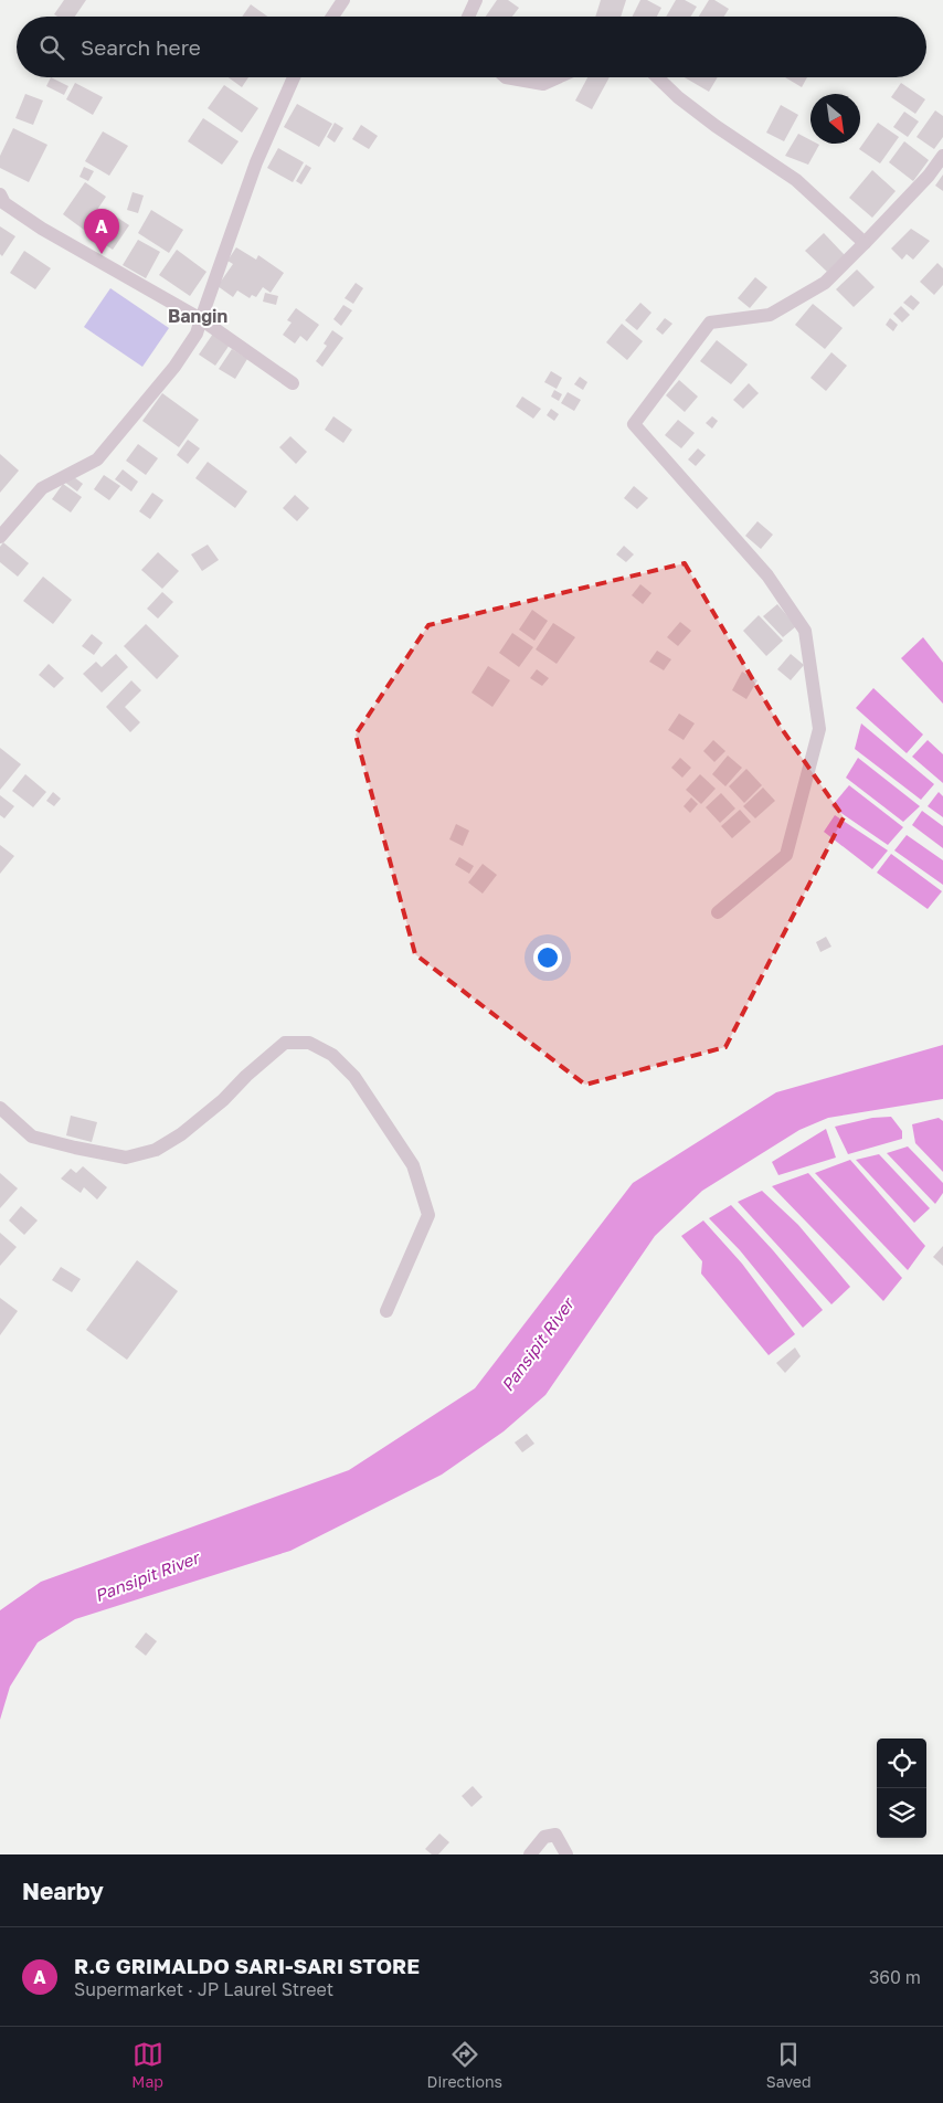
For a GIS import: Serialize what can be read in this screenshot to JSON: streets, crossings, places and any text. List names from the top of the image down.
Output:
{
  "districts": ["Bangin"],
  "water": ["Pansipit River"],
  "north": "bottom right",
  "page": {
    "search": "Search here",
    "pins": "A",
    "heading": "Nearby",
    "list": [
      {
        "mark": "A",
        "name": "R.G GRIMALDO SARI-SARI STORE",
        "note": "Supermarket · JP Laurel Street",
        "value": "360 m"
      }
    ],
    "nav": ["Map", "Directions", "Saved"]
  }
}
